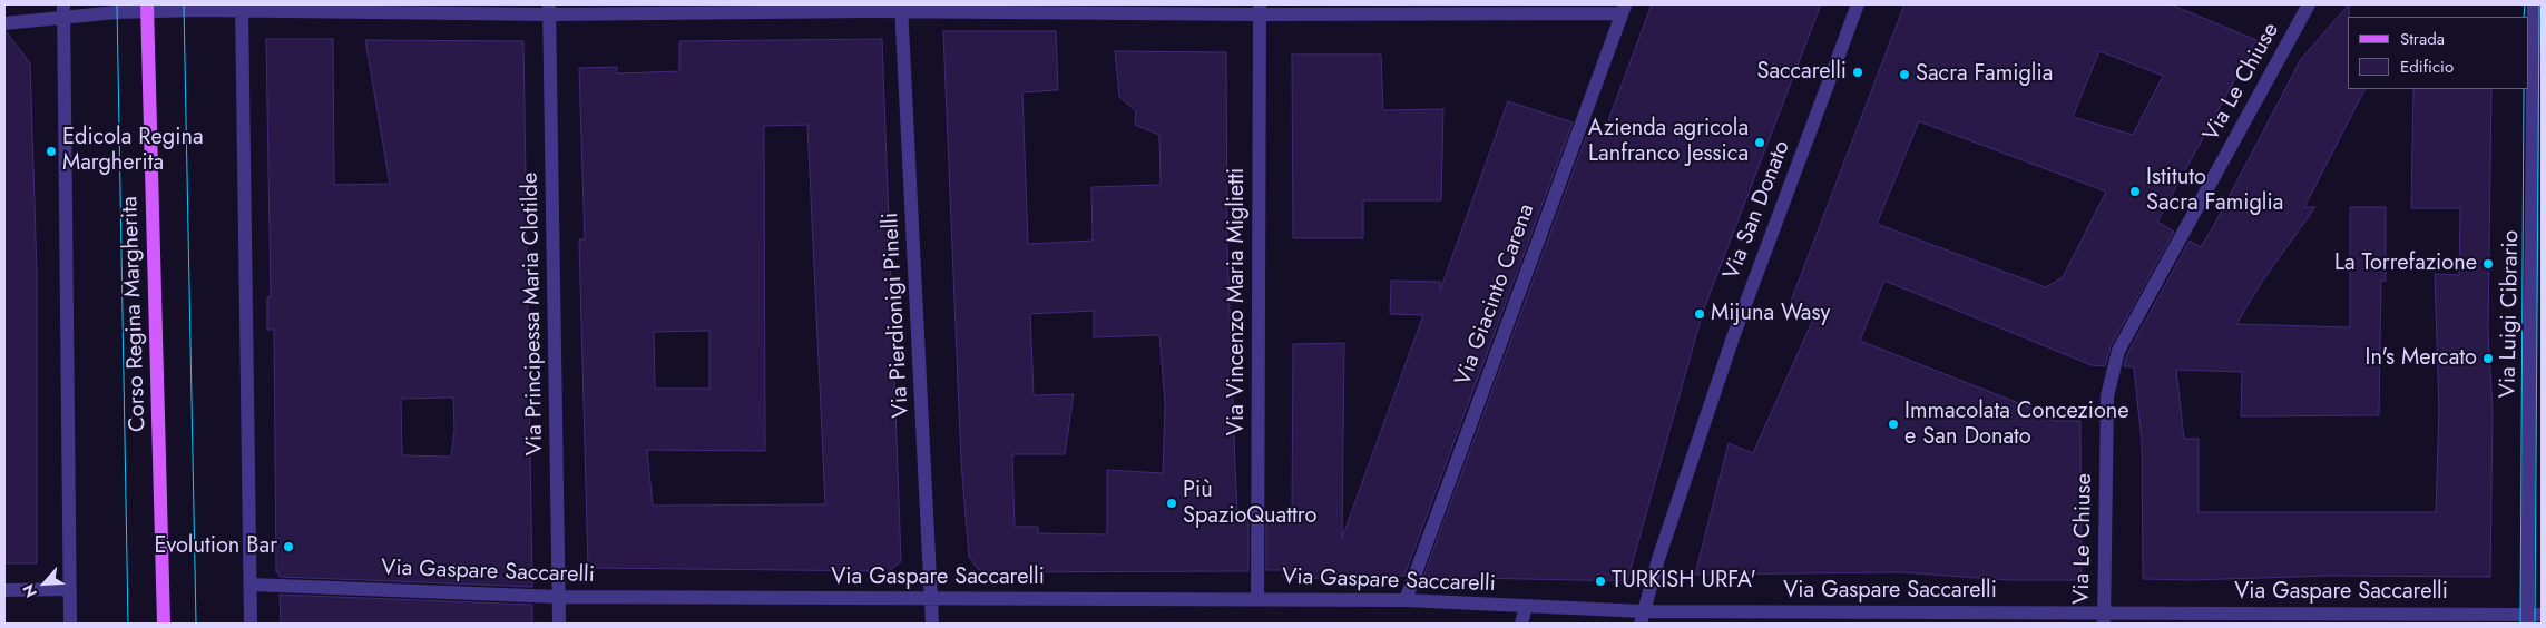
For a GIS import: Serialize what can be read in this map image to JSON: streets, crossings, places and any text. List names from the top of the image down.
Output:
{
  "streets": {
    "main road": ["Corso Regina Margherita"],
    "street": [
      "Via Le Chiuse",
      "Via San Donato",
      "Via Giacinto Carena",
      "Via Vincenzo Maria Miglietti",
      "Via Principessa Maria Clotilde",
      "Via Luigi Cibrario",
      "Via Pierdionigi Pinelli",
      "Via Gaspare Saccarelli"
    ]
  },
  "crossings": [
    ["Via Le Chiuse", "Via Gaspare Saccarelli"],
    ["Via San Donato", "Via Gaspare Saccarelli"],
    ["Via Giacinto Carena", "Via Gaspare Saccarelli"],
    ["Via Vincenzo Maria Miglietti", "Via Gaspare Saccarelli"],
    ["Via Principessa Maria Clotilde", "Via Gaspare Saccarelli"],
    ["Via Luigi Cibrario", "Via Gaspare Saccarelli"],
    ["Via Pierdionigi Pinelli", "Via Gaspare Saccarelli"]
  ],
  "places": [
    "Saccarelli",
    "Sacra Famiglia",
    "Azienda agricola Lanfranco Jessica",
    "Edicola Regina Margherita",
    "Istituto Sacra Famiglia",
    "La Torrefazione",
    "Mijuna Wasy",
    "In's Mercato",
    "Immacolata Concezione e San Donato",
    "Più SpazioQuattro",
    "Evolution Bar",
    "TURKISH URFA'"
  ],
  "legend": ["Strada", "Edificio"],
  "north": "bottom left"
}
